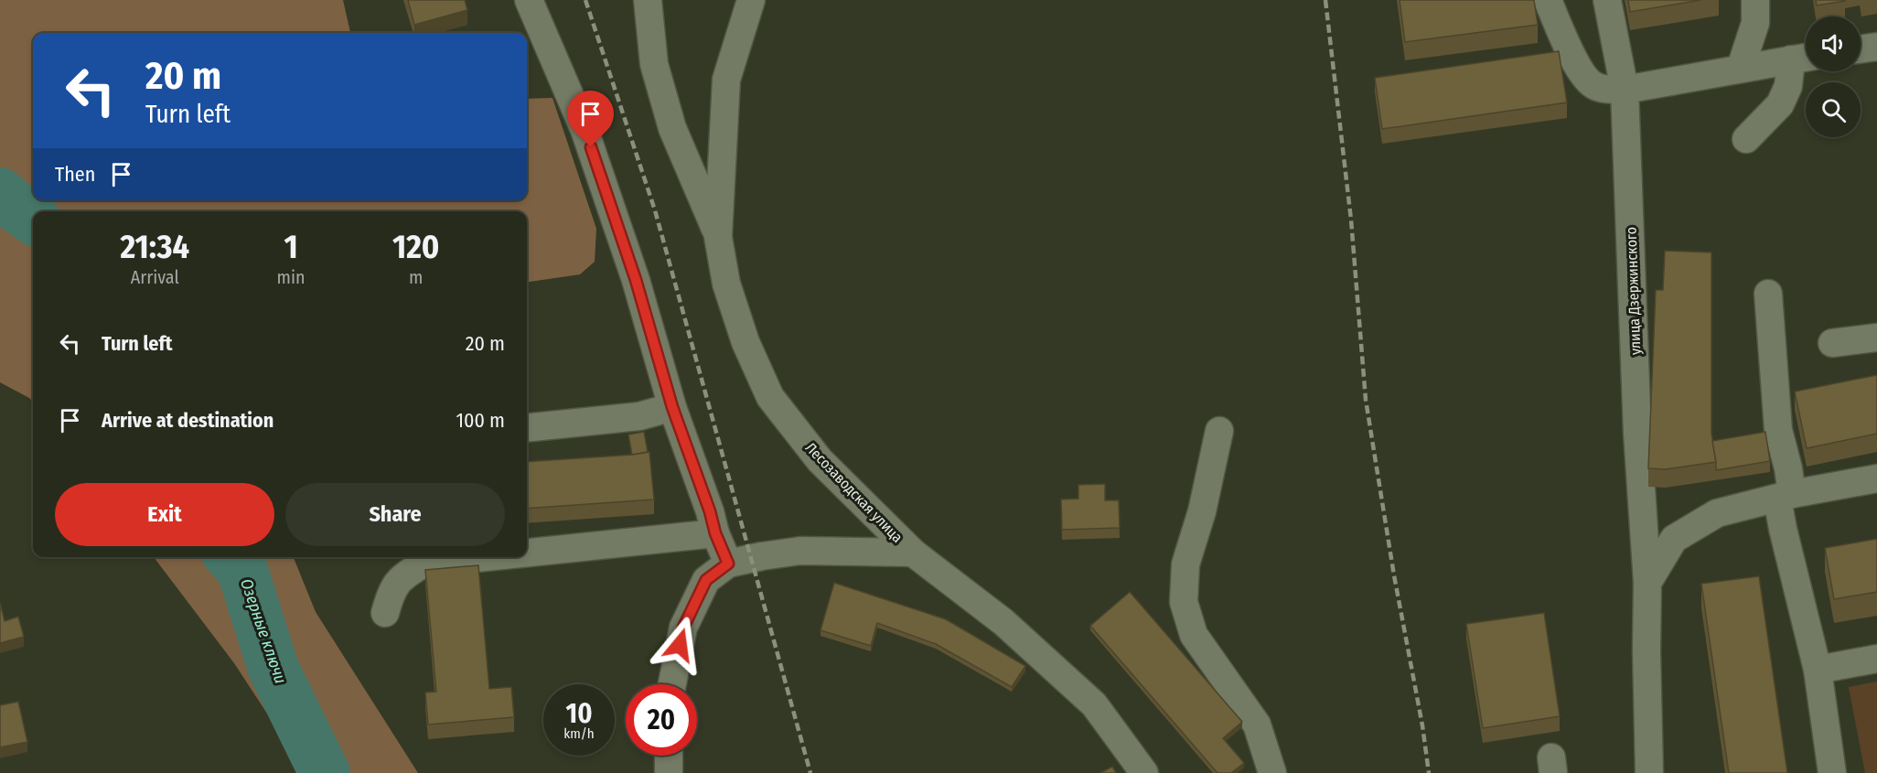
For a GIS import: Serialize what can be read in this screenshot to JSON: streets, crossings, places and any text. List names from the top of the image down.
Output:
{
  "streets": {
    "street": ["улица Дзержинского", "Лесозаводская улица"]
  },
  "water": ["Озерные ключи"],
  "page": {
    "turn": ["20 m", "Turn left"],
    "then": "Then",
    "eta": [
      "21:34",
      "Arrival",
      "1",
      "min",
      "120",
      "m"
    ],
    "list": [
      {
        "name": "Turn left",
        "value": "20 m"
      },
      {
        "name": "Arrive at destination",
        "value": "100 m"
      }
    ],
    "buttons": ["Exit", "Share"],
    "speed": "10 km/h",
    "limit": "20"
  }
}
